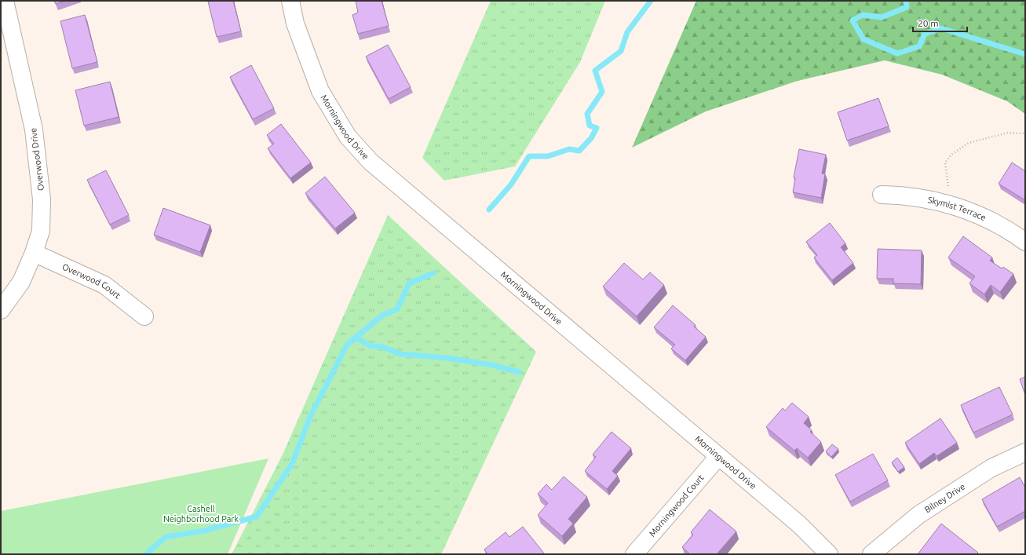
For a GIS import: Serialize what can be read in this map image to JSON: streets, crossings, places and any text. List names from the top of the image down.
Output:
{
  "streets": {
    "street": [
      "Morningwood Drive",
      "Overwood Drive",
      "Skymist Terrace",
      "Overwood Court",
      "Bilney Drive",
      "Morningwood Court"
    ]
  },
  "crossings": [
    ["Morningwood Drive", "Morningwood Court"],
    ["Overwood Drive", "Overwood Court"]
  ],
  "parks": ["Cashell Neighborhood Park"],
  "scale_bar": "20 m"
}
